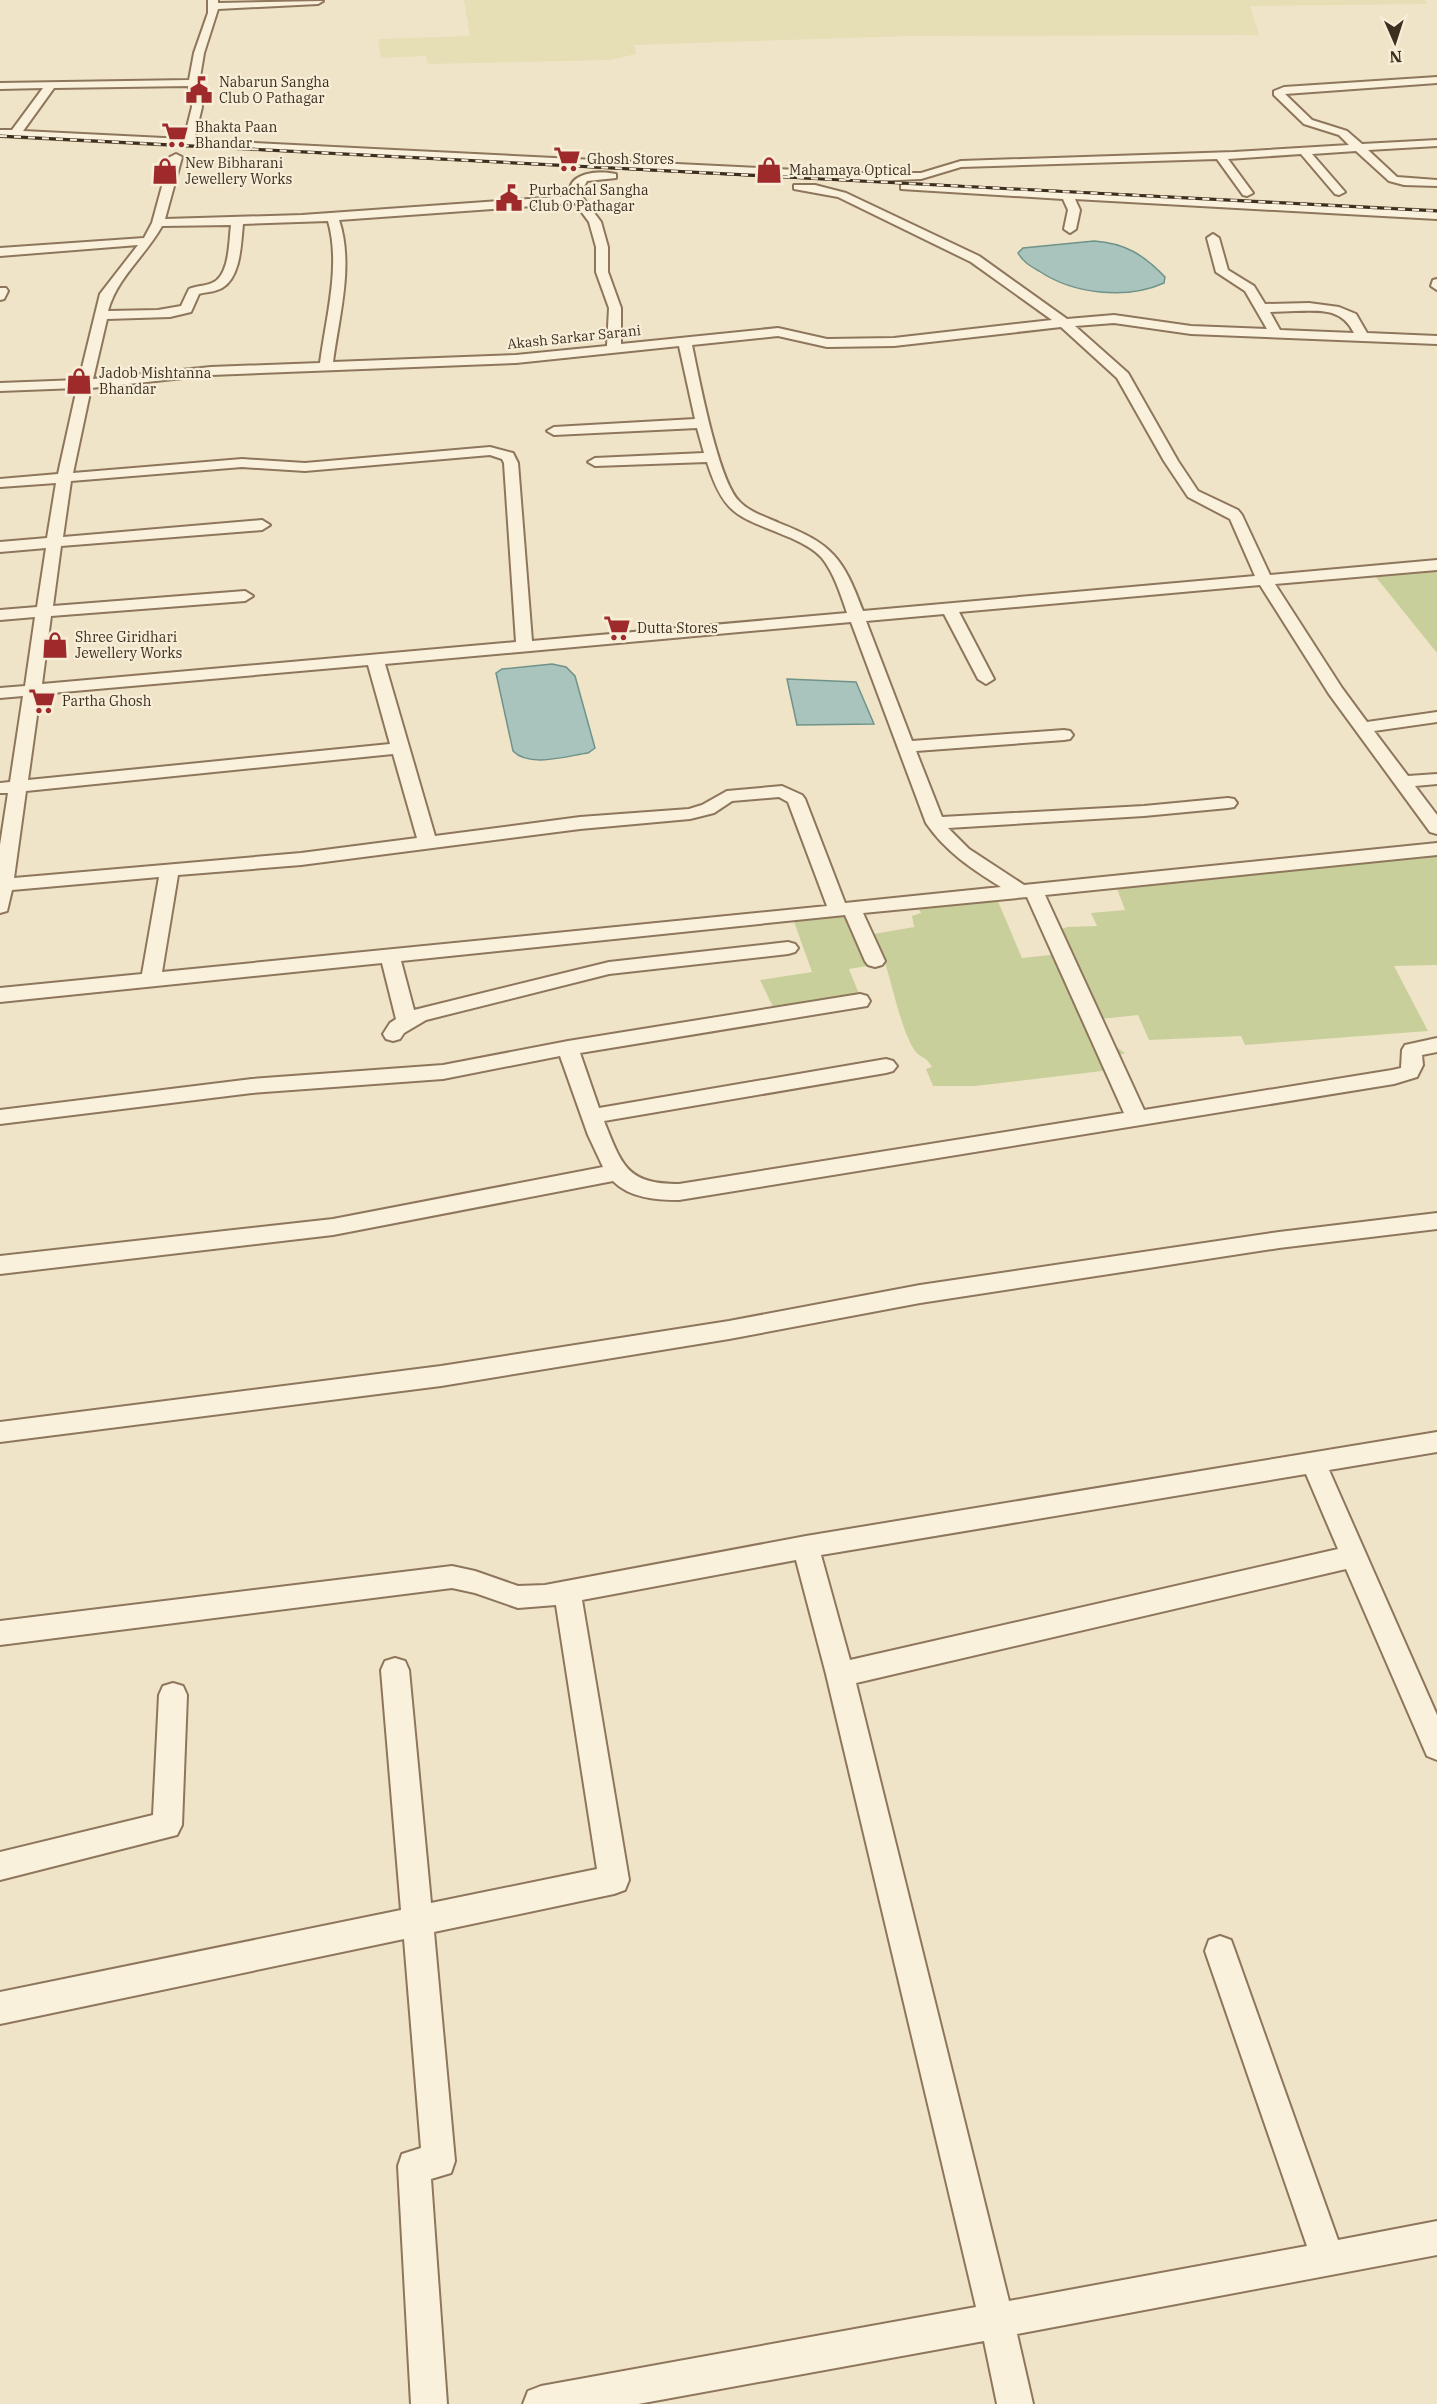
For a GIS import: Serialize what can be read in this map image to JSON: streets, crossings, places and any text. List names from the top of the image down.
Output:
{
  "streets": {
    "street": ["Akash Sarkar Sarani"]
  },
  "places": {
    "public building": ["Nabarun Sangha Club O Pathagar", "Purbachal Sangha Club O Pathagar"],
    "supermarket": [
      "Bhakta Paan Bhandar",
      "Ghosh Stores",
      "Dutta Stores",
      "Partha Ghosh"
    ],
    "shop": [
      "Mahamaya Optical",
      "New Bibharani Jewellery Works",
      "Jadob Mishtanna Bhandar",
      "Shree Giridhari Jewellery Works"
    ]
  },
  "north": "bottom"
}
